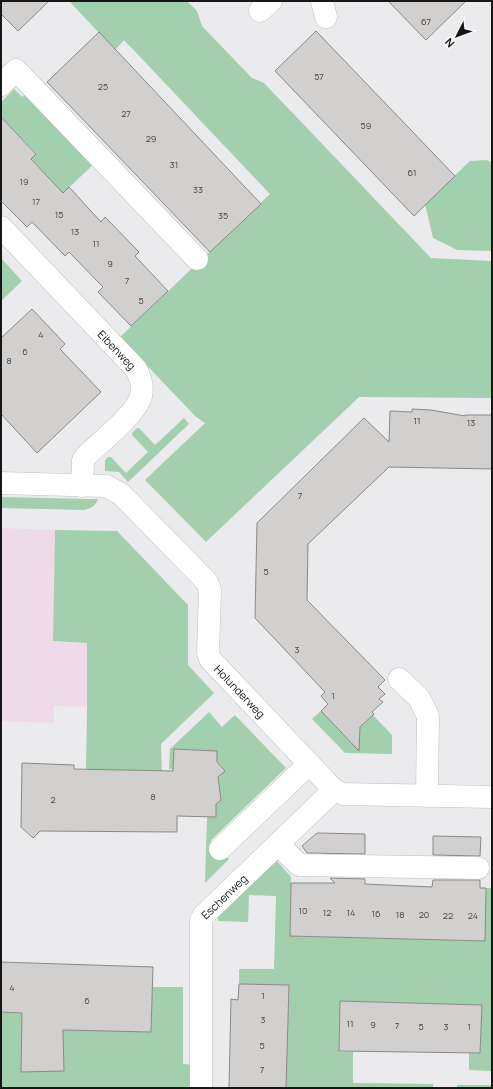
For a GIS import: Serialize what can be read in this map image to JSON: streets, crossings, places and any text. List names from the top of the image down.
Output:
{
  "streets": {
    "street": ["Eibenweg", "Holunderweg", "Eschenweg"]
  },
  "crossings": [
    ["Eibenweg", "Holunderweg"],
    ["Holunderweg", "Eschenweg"]
  ],
  "house_numbers": [
    "67",
    "57",
    "25",
    "27",
    "59",
    "29",
    "31",
    "61",
    "19",
    "33",
    "17",
    "15",
    "35",
    "13",
    "11",
    "9",
    "7",
    "5",
    "4",
    "6",
    "8",
    "11",
    "13",
    "7",
    "5",
    "3",
    "1",
    "8",
    "2",
    "10",
    "12",
    "14",
    "16",
    "18",
    "20",
    "22",
    "24",
    "4",
    "1",
    "6",
    "3",
    "11",
    "9",
    "7",
    "5",
    "3",
    "1",
    "5",
    "7"
  ],
  "north": "bottom left"
}
